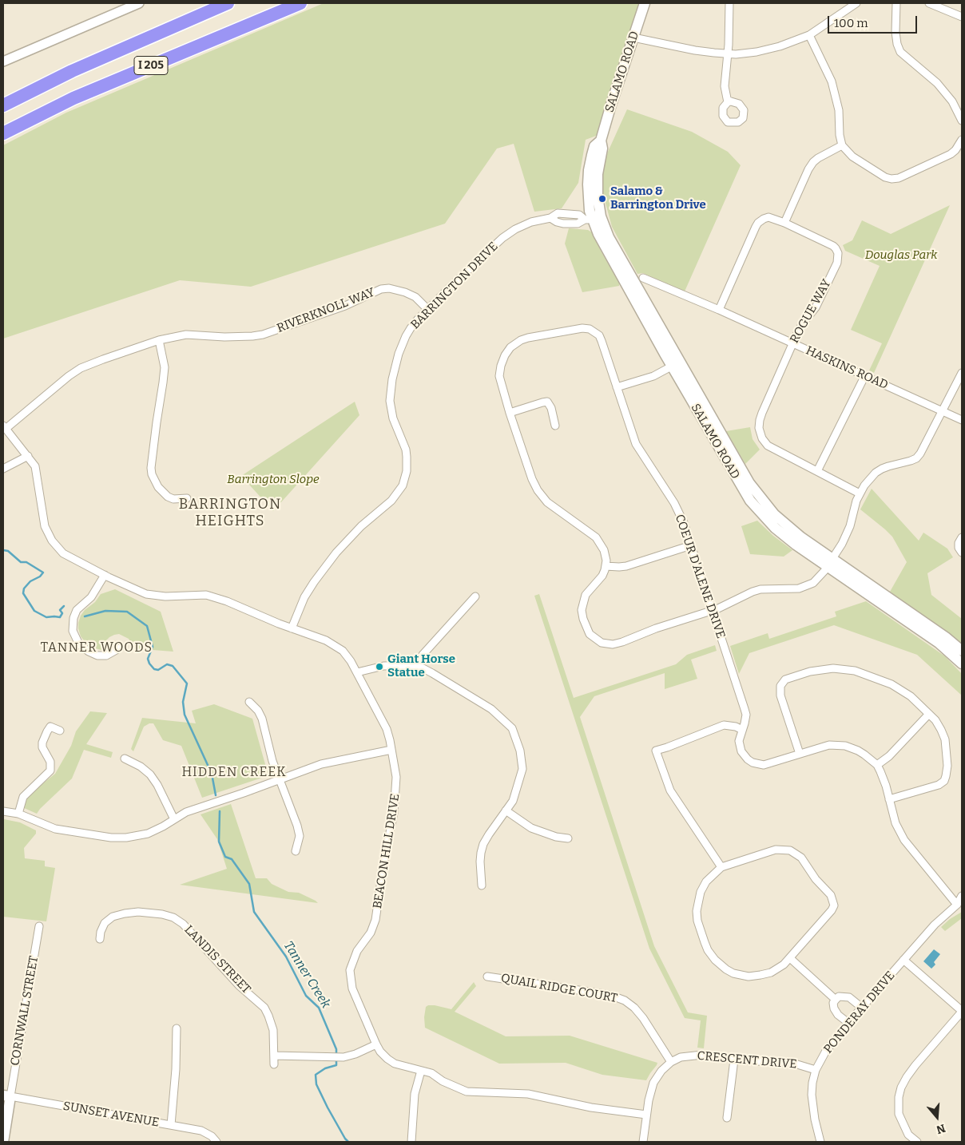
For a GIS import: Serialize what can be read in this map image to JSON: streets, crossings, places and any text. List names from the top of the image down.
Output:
{
  "streets": {
    "highway": ["I 205"],
    "main road": ["SALAMO ROAD", "CORNWALL STREET"],
    "street": [
      "BARRINGTON DRIVE",
      "RIVERKNOLL WAY",
      "ROGUE WAY",
      "HASKINS ROAD",
      "COEUR D'ALENE DRIVE",
      "BEACON HILL DRIVE",
      "LANDIS STREET",
      "QUAIL RIDGE COURT",
      "PONDERAY DRIVE",
      "CRESCENT DRIVE",
      "SUNSET AVENUE"
    ]
  },
  "crossings": [
    ["SALAMO ROAD", "BARRINGTON DRIVE"],
    ["BARRINGTON DRIVE", "RIVERKNOLL WAY"],
    ["BARRINGTON DRIVE", "BEACON HILL DRIVE"],
    ["RIVERKNOLL WAY", "BEACON HILL DRIVE"],
    ["ROGUE WAY", "HASKINS ROAD"],
    ["BEACON HILL DRIVE", "CRESCENT DRIVE"],
    ["QUAIL RIDGE COURT", "CRESCENT DRIVE"],
    ["CORNWALL STREET", "SUNSET AVENUE"],
    ["PONDERAY DRIVE", "CRESCENT DRIVE"]
  ],
  "districts": ["BARRINGTON HEIGHTS", "TANNER WOODS", "HIDDEN CREEK"],
  "water": ["Tanner Creek"],
  "parks": ["Douglas Park", "Barrington Slope"],
  "places": ["Salamo & Barrington Drive", "Giant Horse Statue"],
  "scale_bar": "100 m",
  "north": "bottom"
}
